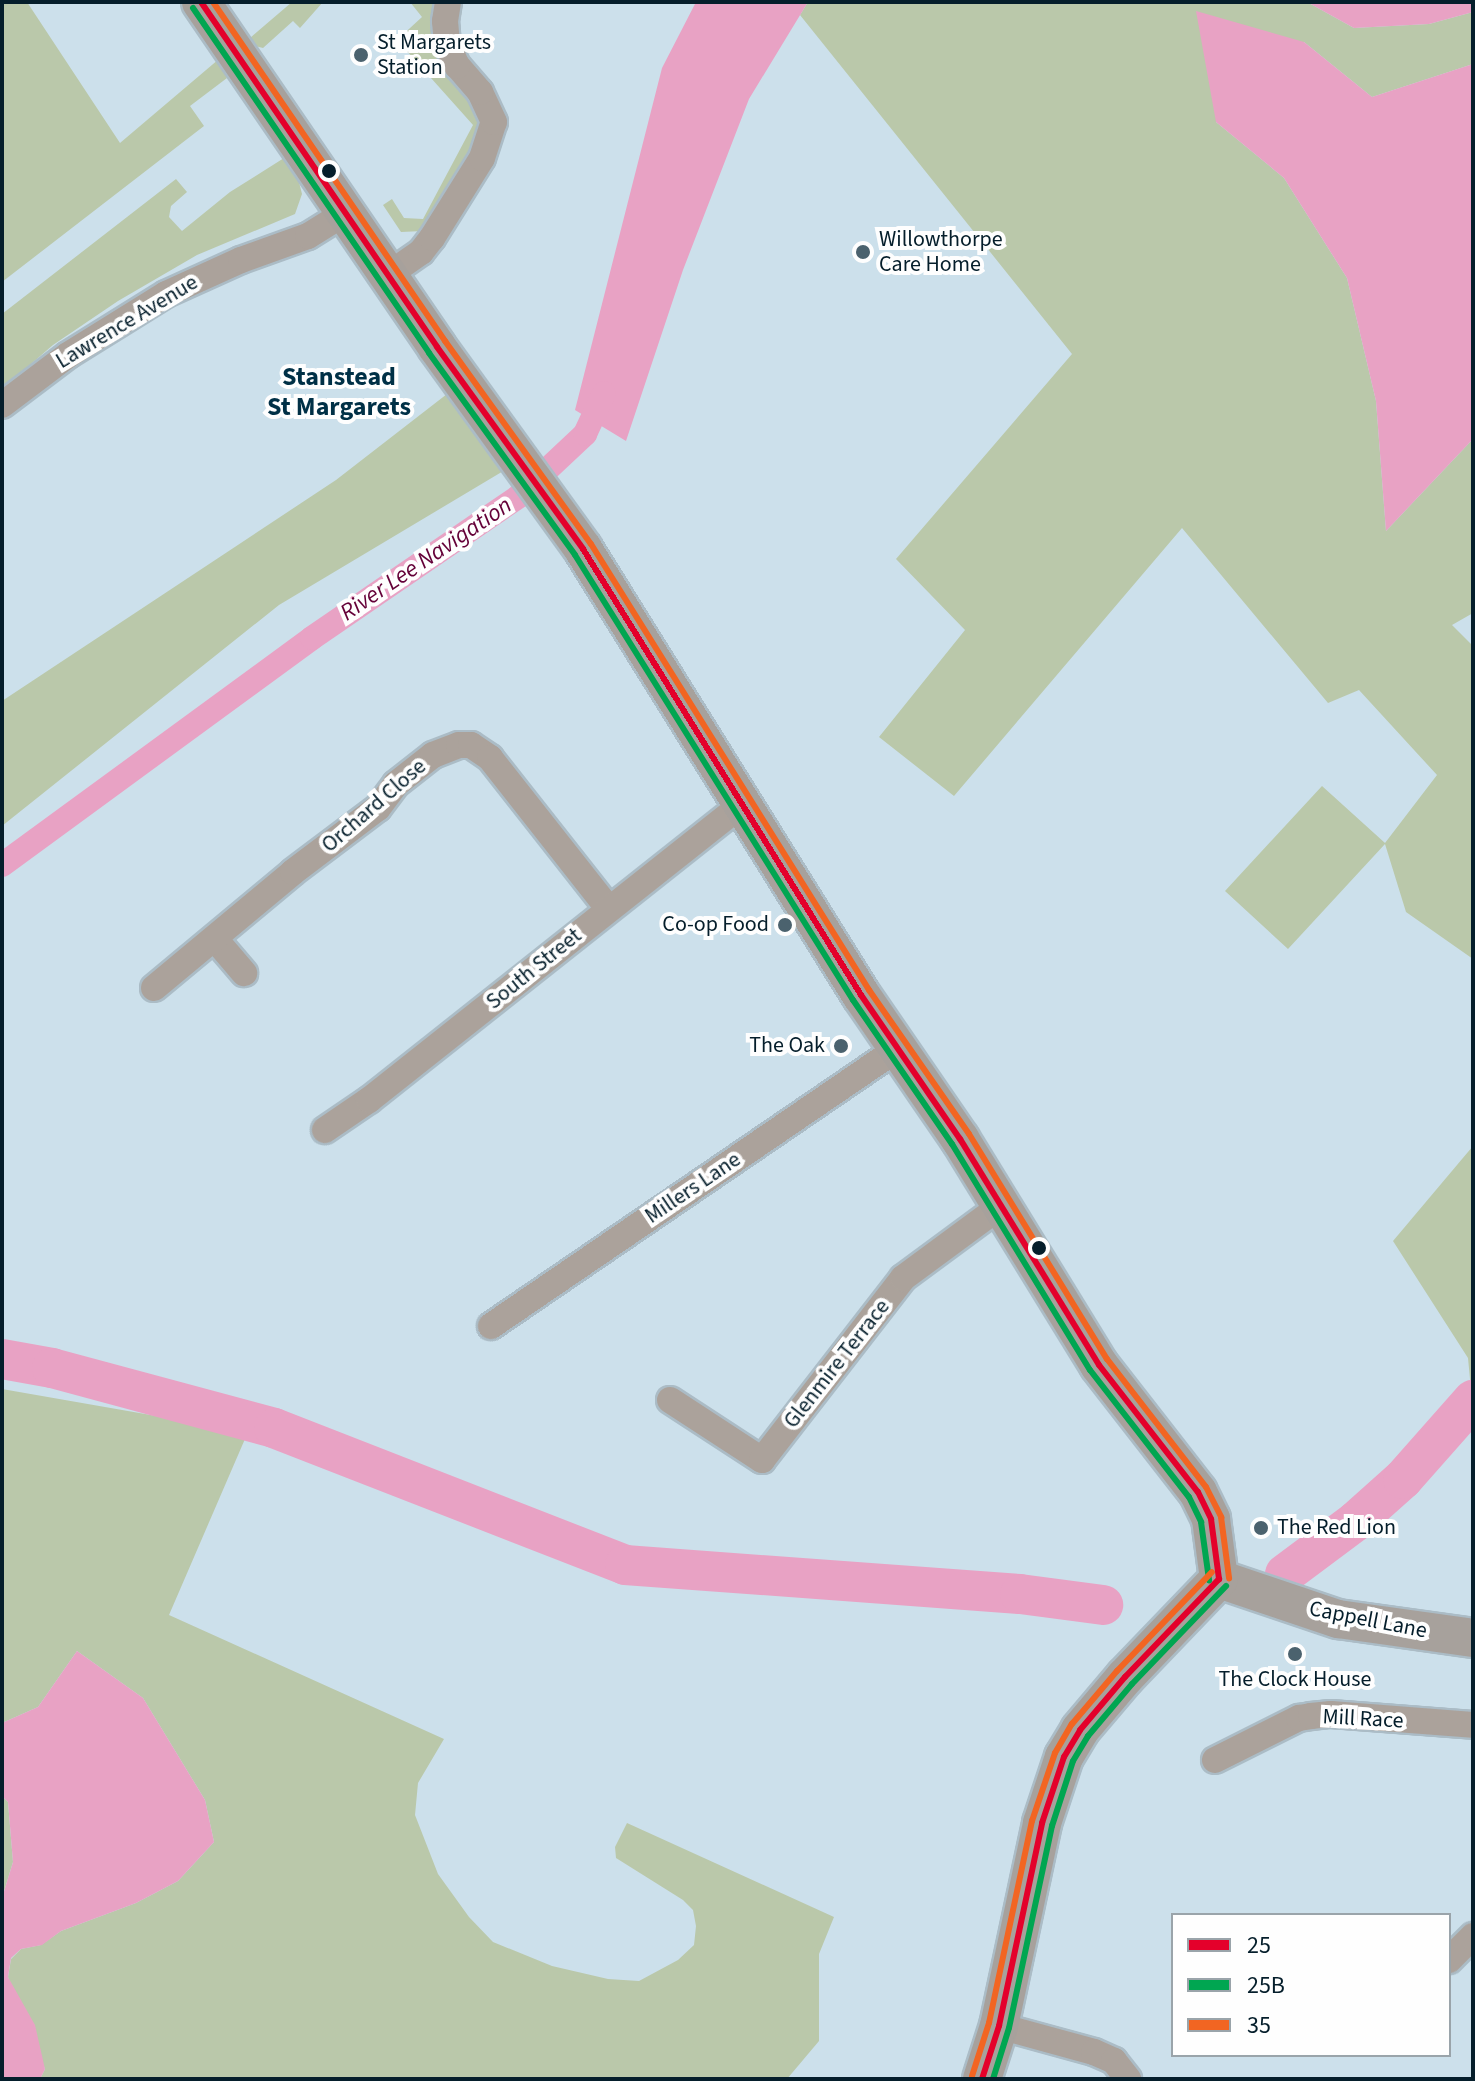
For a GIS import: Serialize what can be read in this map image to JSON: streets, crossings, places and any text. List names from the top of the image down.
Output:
{
  "streets": {
    "main road": ["Cappell Lane"],
    "street": [
      "Lawrence Avenue",
      "Orchard Close",
      "South Street",
      "Millers Lane",
      "Glenmire Terrace",
      "Mill Race"
    ]
  },
  "crossings": [
    ["Orchard Close", "South Street"]
  ],
  "districts": ["Stanstead St Margarets"],
  "water": ["River Lee Navigation"],
  "places": [
    "St Margarets Station",
    "Willowthorpe Care Home",
    "Co-op Food",
    "The Oak",
    "The Red Lion",
    "The Clock House"
  ],
  "lines": ["transit line 25", "transit line 35", "transit line 25B"],
  "legend": ["25", "25B", "35"]
}
